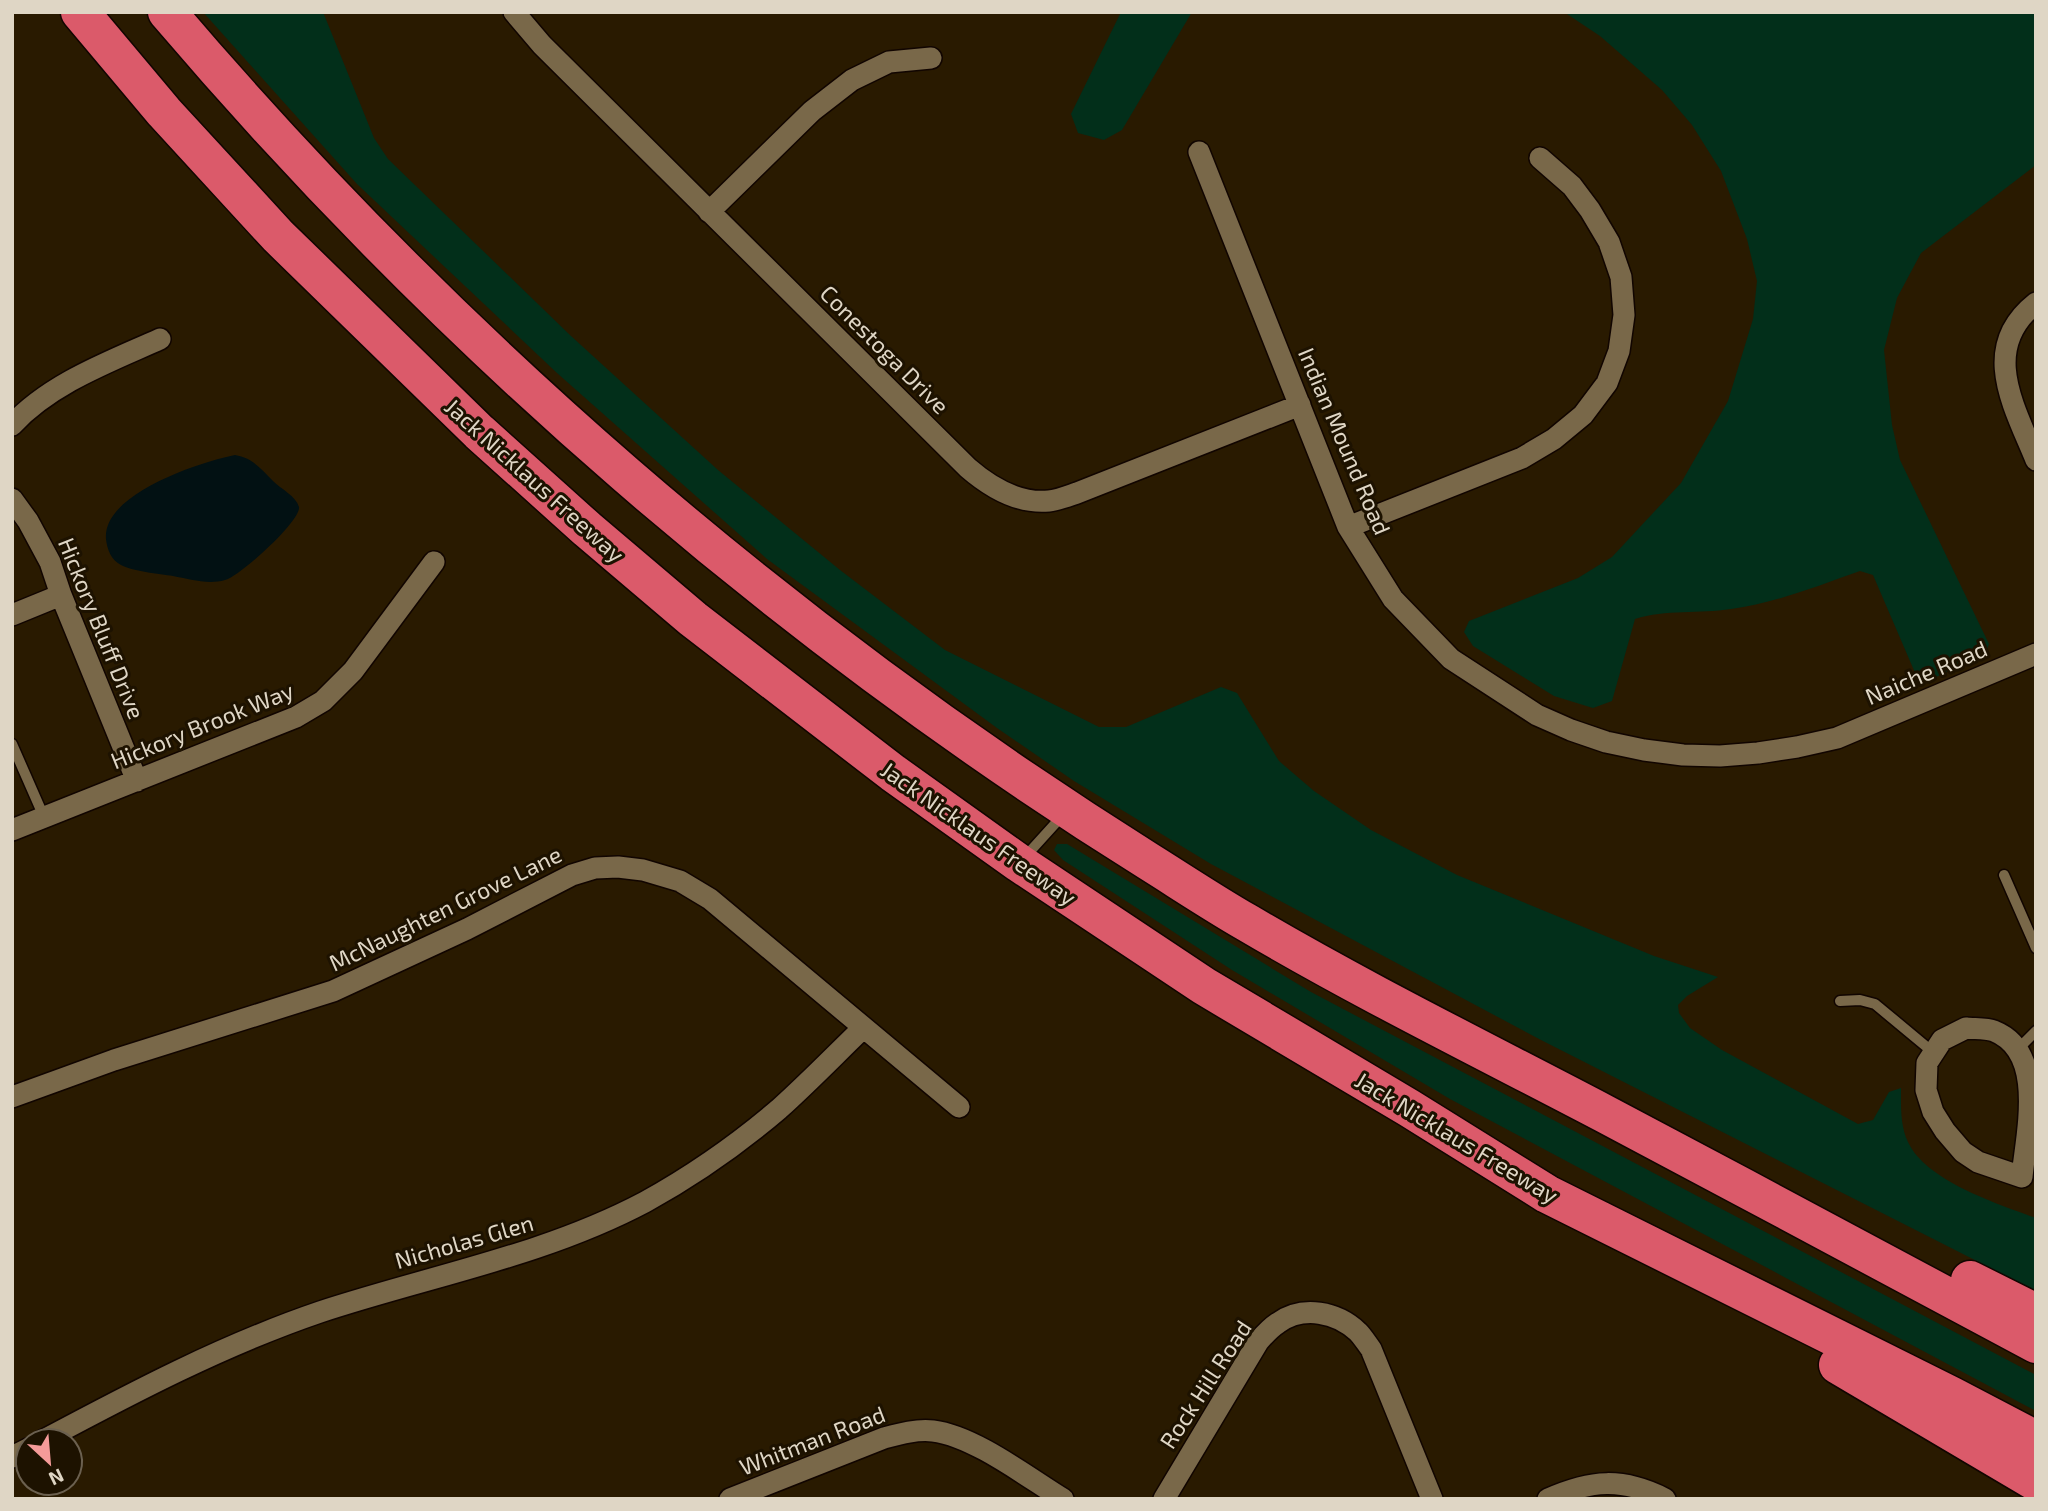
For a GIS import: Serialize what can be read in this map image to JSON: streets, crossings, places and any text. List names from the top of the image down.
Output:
{
  "streets": {
    "highway": ["Jack Nicklaus Freeway"],
    "street": [
      "Conestoga Drive",
      "Indian Mound Road",
      "Hickory Bluff Drive",
      "Naiche Road",
      "Hickory Brook Way",
      "McNaughten Grove Lane",
      "Nicholas Glen",
      "Rock Hill Road",
      "Whitman Road"
    ]
  },
  "crossings": [
    ["Conestoga Drive", "Indian Mound Road"],
    ["Indian Mound Road", "Naiche Road"],
    ["Hickory Bluff Drive", "Hickory Brook Way"],
    ["McNaughten Grove Lane", "Nicholas Glen"]
  ],
  "north": "bottom right"
}
